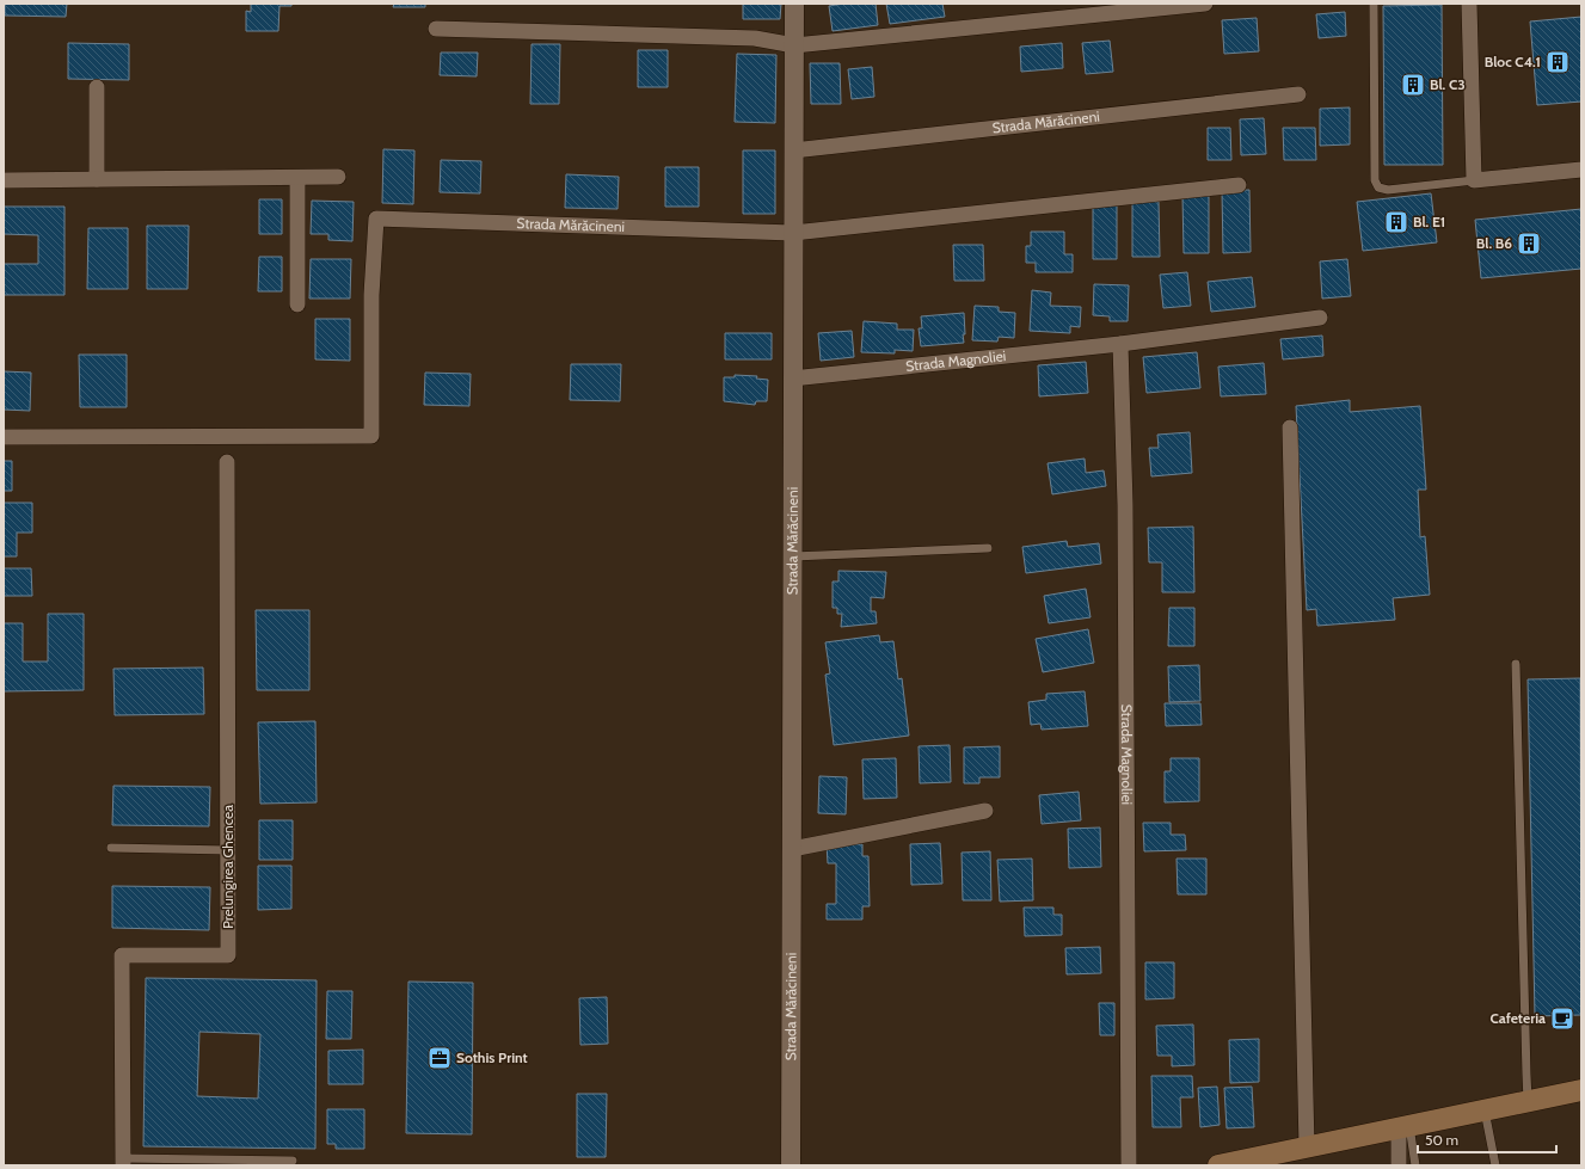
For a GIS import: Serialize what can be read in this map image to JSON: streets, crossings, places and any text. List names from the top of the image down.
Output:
{
  "streets": {
    "street": ["Strada Mărăcineni", "Strada Magnoliei", "Prelungirea Ghencea"]
  },
  "crossings": [
    ["Strada Mărăcineni", "Strada Magnoliei"]
  ],
  "places": {
    "building": [
      "Bloc C4.1",
      "Bl. C3",
      "Bl. E1",
      "Bl. B6"
    ],
    "cafe": ["Cafeteria"],
    "office": ["Sothis Print"]
  },
  "scale_bar": "50 m"
}
